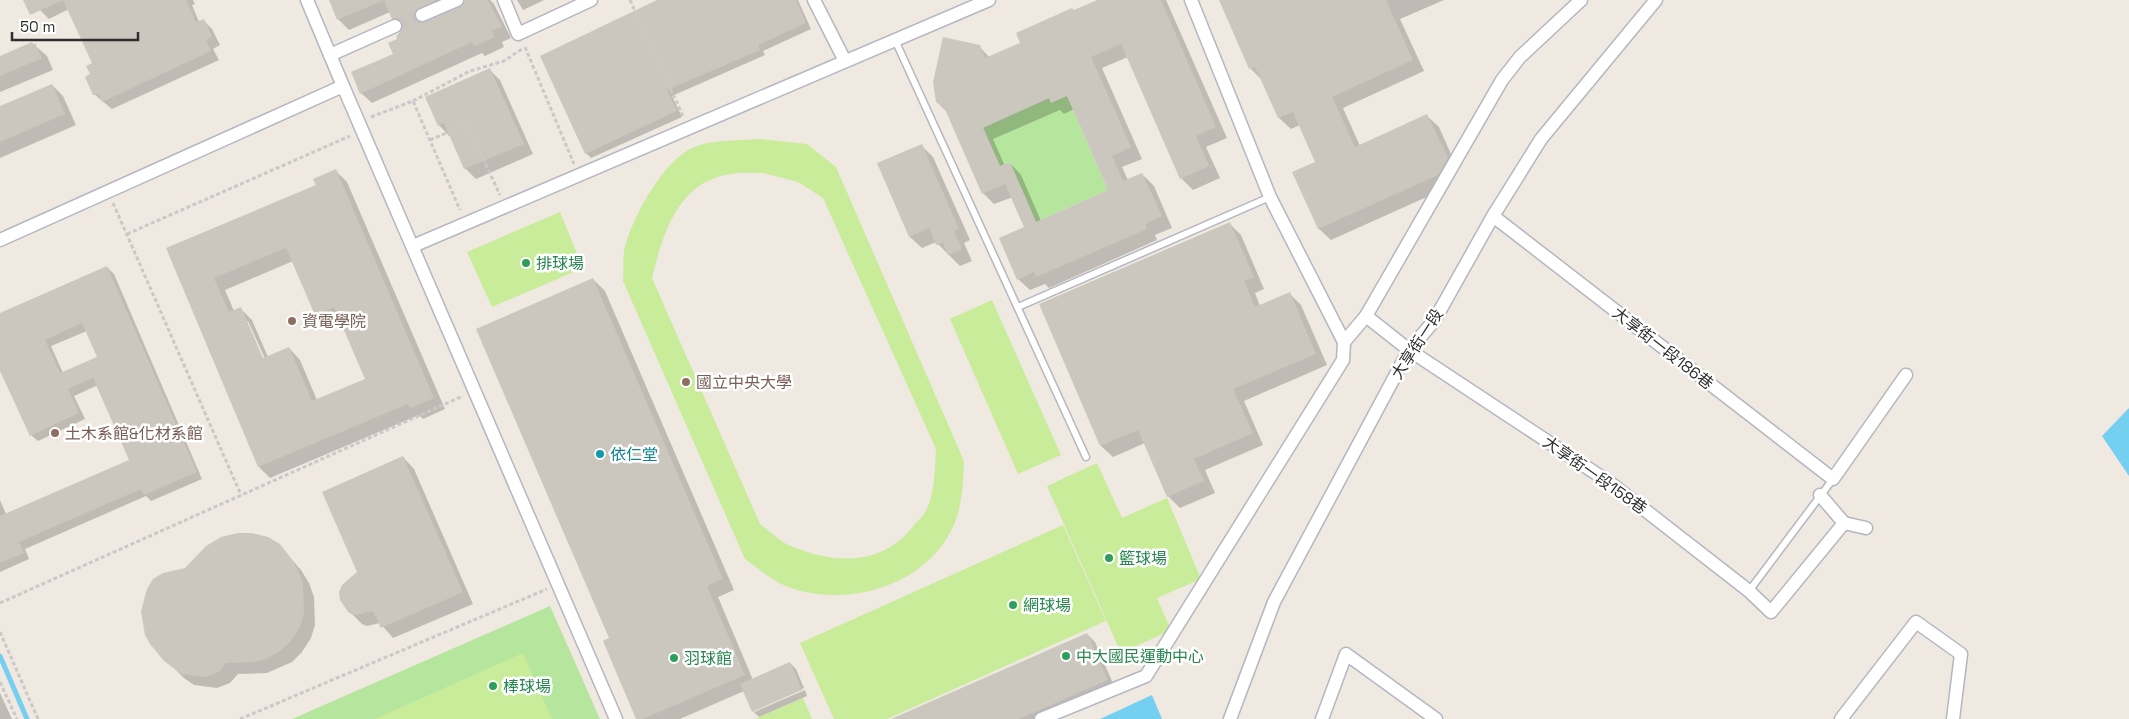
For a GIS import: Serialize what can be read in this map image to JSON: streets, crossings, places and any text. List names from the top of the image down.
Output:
{
  "streets": {
    "street": ["大享街一段", "大享街一段186巷", "大享街一段158巷"]
  },
  "crossings": [
    ["大享街一段", "大享街一段186巷"],
    ["大享街一段", "大享街一段158巷"]
  ],
  "places": [
    "排球場",
    "資電學院",
    "國立中央大學",
    "土木系館&化材系館",
    "依仁堂",
    "籃球場",
    "網球場",
    "中大國民運動中心",
    "羽球館",
    "棒球場"
  ],
  "scale_bar": "50 m"
}
